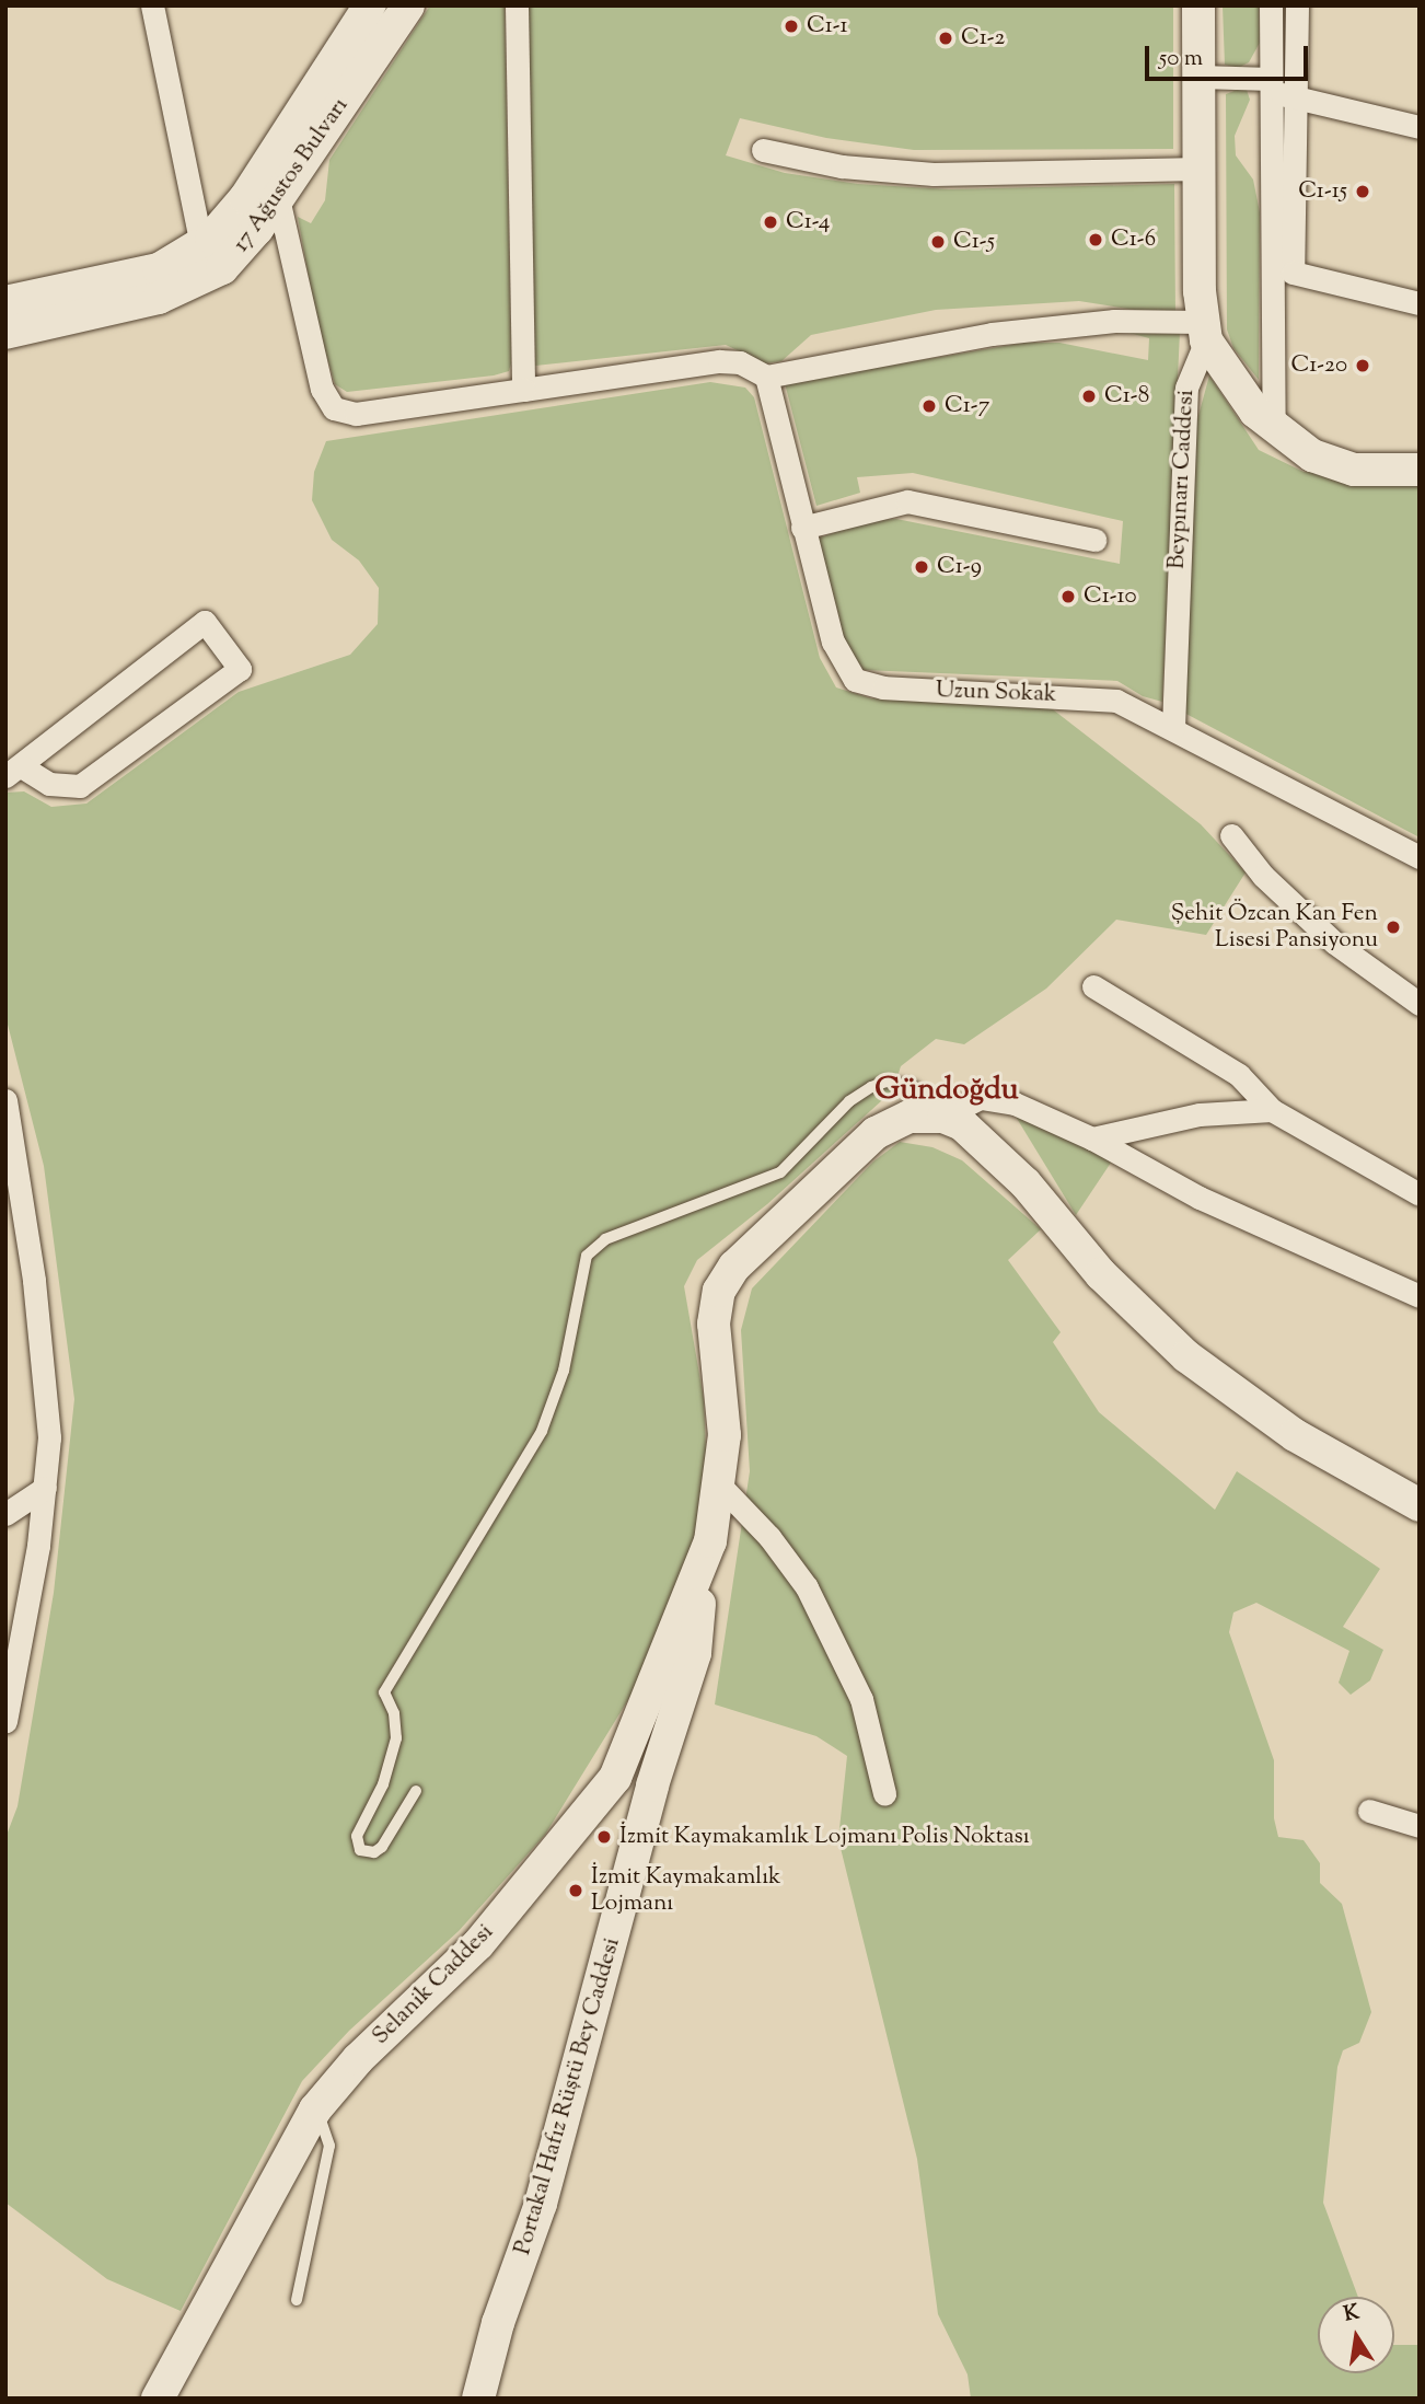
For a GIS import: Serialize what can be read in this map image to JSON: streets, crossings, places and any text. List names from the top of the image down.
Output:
{
  "streets": {
    "main road": [
      "17 Ağustos Bulvarı",
      "Beypınarı Caddesi",
      "Selanik Caddesi",
      "Portakal Hafız Rüştü Bey Caddesi"
    ],
    "street": ["Uzun Sokak"]
  },
  "crossings": [
    ["Beypınarı Caddesi", "Uzun Sokak"],
    ["Selanik Caddesi", "Portakal Hafız Rüştü Bey Caddesi"]
  ],
  "districts": ["Gündoğdu"],
  "places": [
    "C1-1",
    "C1-2",
    "C1-15",
    "C1-4",
    "C1-6",
    "C1-5",
    "C1-20",
    "C1-8",
    "C1-7",
    "C1-9",
    "C1-10",
    "Şehit Özcan Kan Fen Lisesi Pansiyonu",
    "İzmit Kaymakamlık Lojmanı Polis Noktası",
    "İzmit Kaymakamlık Lojmanı"
  ],
  "scale_bar": "50 m",
  "north": "top"
}
